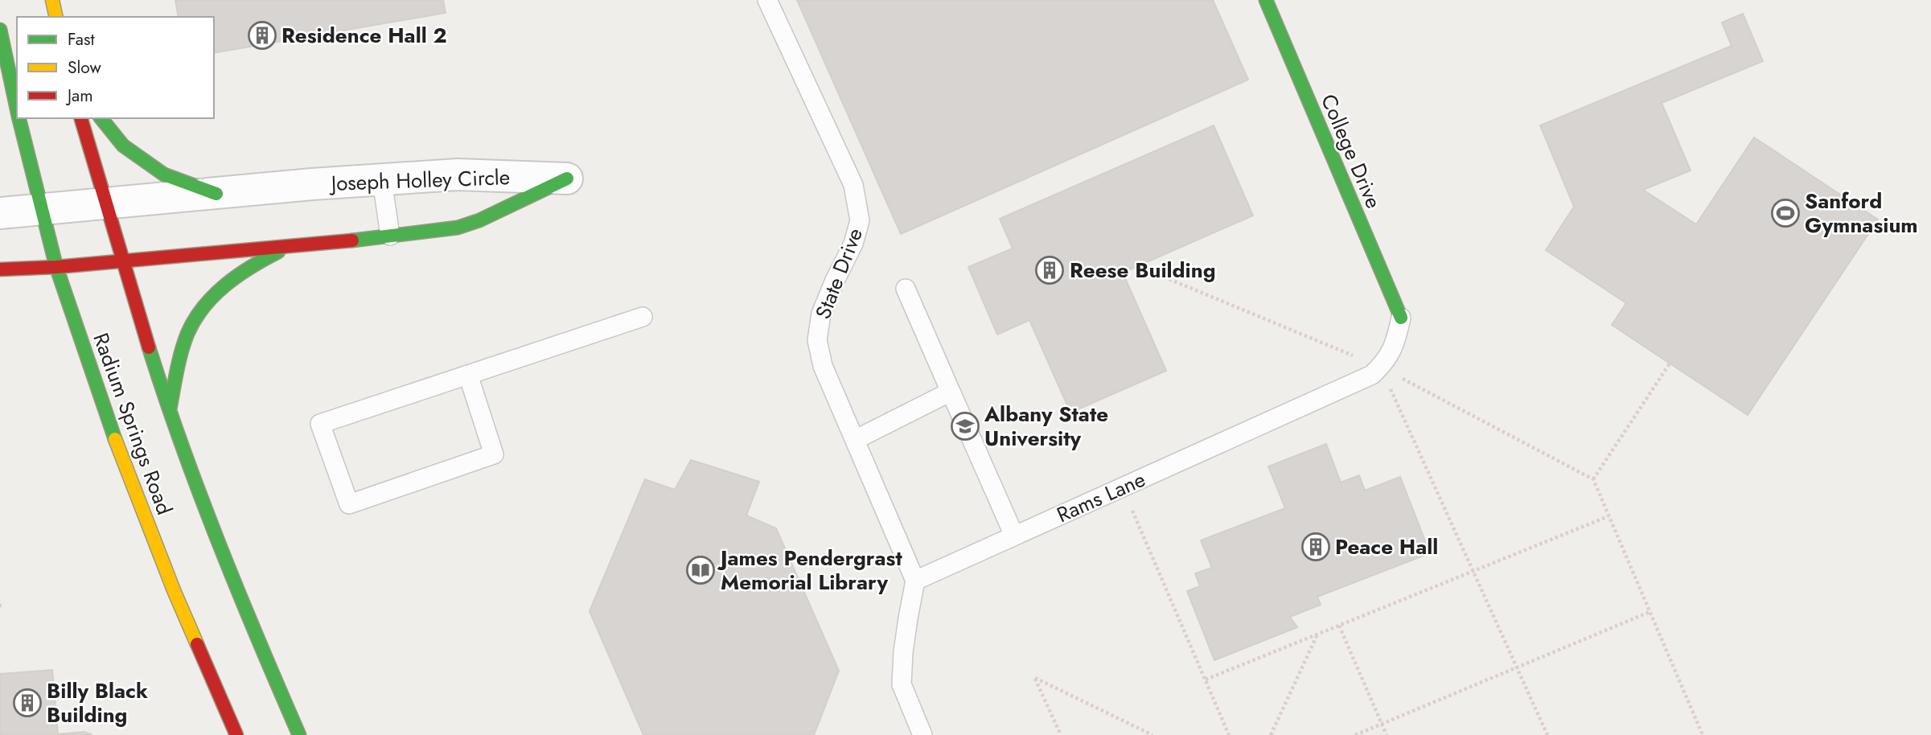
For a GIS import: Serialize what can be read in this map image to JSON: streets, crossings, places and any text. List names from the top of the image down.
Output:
{
  "streets": {
    "main road": ["College Drive", "Joseph Holley Circle", "Radium Springs Road"],
    "lane": ["State Drive", "Rams Lane"]
  },
  "crossings": [
    ["College Drive", "Rams Lane"],
    ["Joseph Holley Circle", "Radium Springs Road"],
    ["State Drive", "Rams Lane"]
  ],
  "places": {
    "building": [
      "Residence Hall 2",
      "Reese Building",
      "Peace Hall",
      "Billy Black Building"
    ],
    "sports": ["Sanford Gymnasium"],
    "school or university": ["Albany State University"],
    "library": ["James Pendergrast Memorial Library"]
  },
  "legend": ["Fast", "Slow", "Jam"]
}
